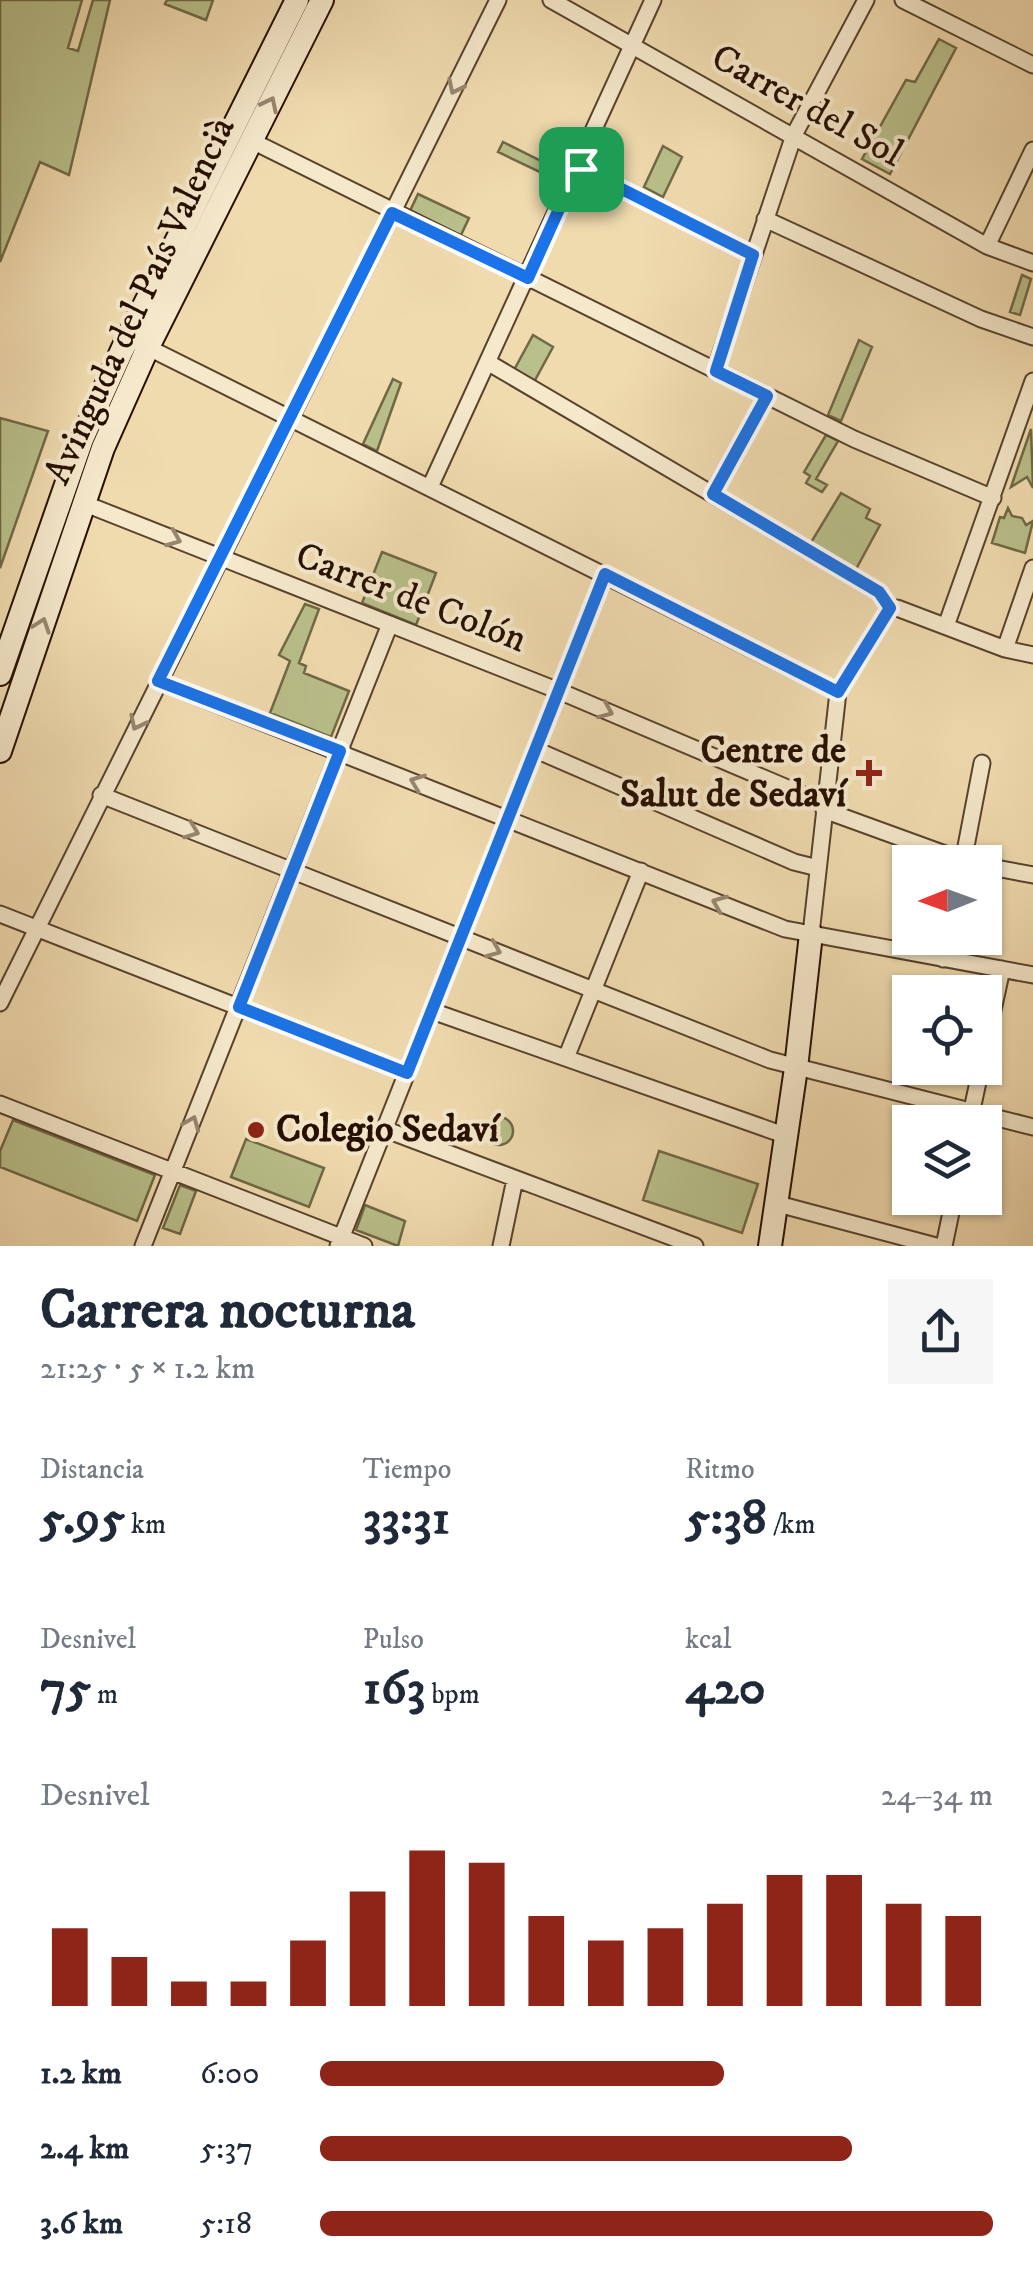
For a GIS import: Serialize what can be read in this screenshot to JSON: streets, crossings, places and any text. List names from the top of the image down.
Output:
{
  "streets": {
    "street": ["Carrer del Sol", "Avinguda del País Valencià", "Carrer de Colón"]
  },
  "crossings": [
    ["Avinguda del País Valencià", "Carrer de Colón"]
  ],
  "places": {
    "health": ["Centre de Salut de Sedaví"],
    "other": ["Colegio Sedaví"]
  },
  "north": "left",
  "page": {
    "heading": ["Carrera nocturna", "21:25 · 5 × 1.2 km"],
    "stats": [
      ["Distancia", "5.95 km"],
      ["Tiempo", "33:31"],
      ["Ritmo", "5:38 /km"],
      ["Desnivel", "75 m"],
      ["Pulso", "163 bpm"],
      ["kcal", "420"]
    ],
    "chart": ["Desnivel", "24–34 m"],
    "list": [
      {
        "name": "1.2 km",
        "note": "6:00"
      },
      {
        "name": "2.4 km",
        "note": "5:37"
      },
      {
        "name": "3.6 km",
        "note": "5:18"
      }
    ]
  }
}
